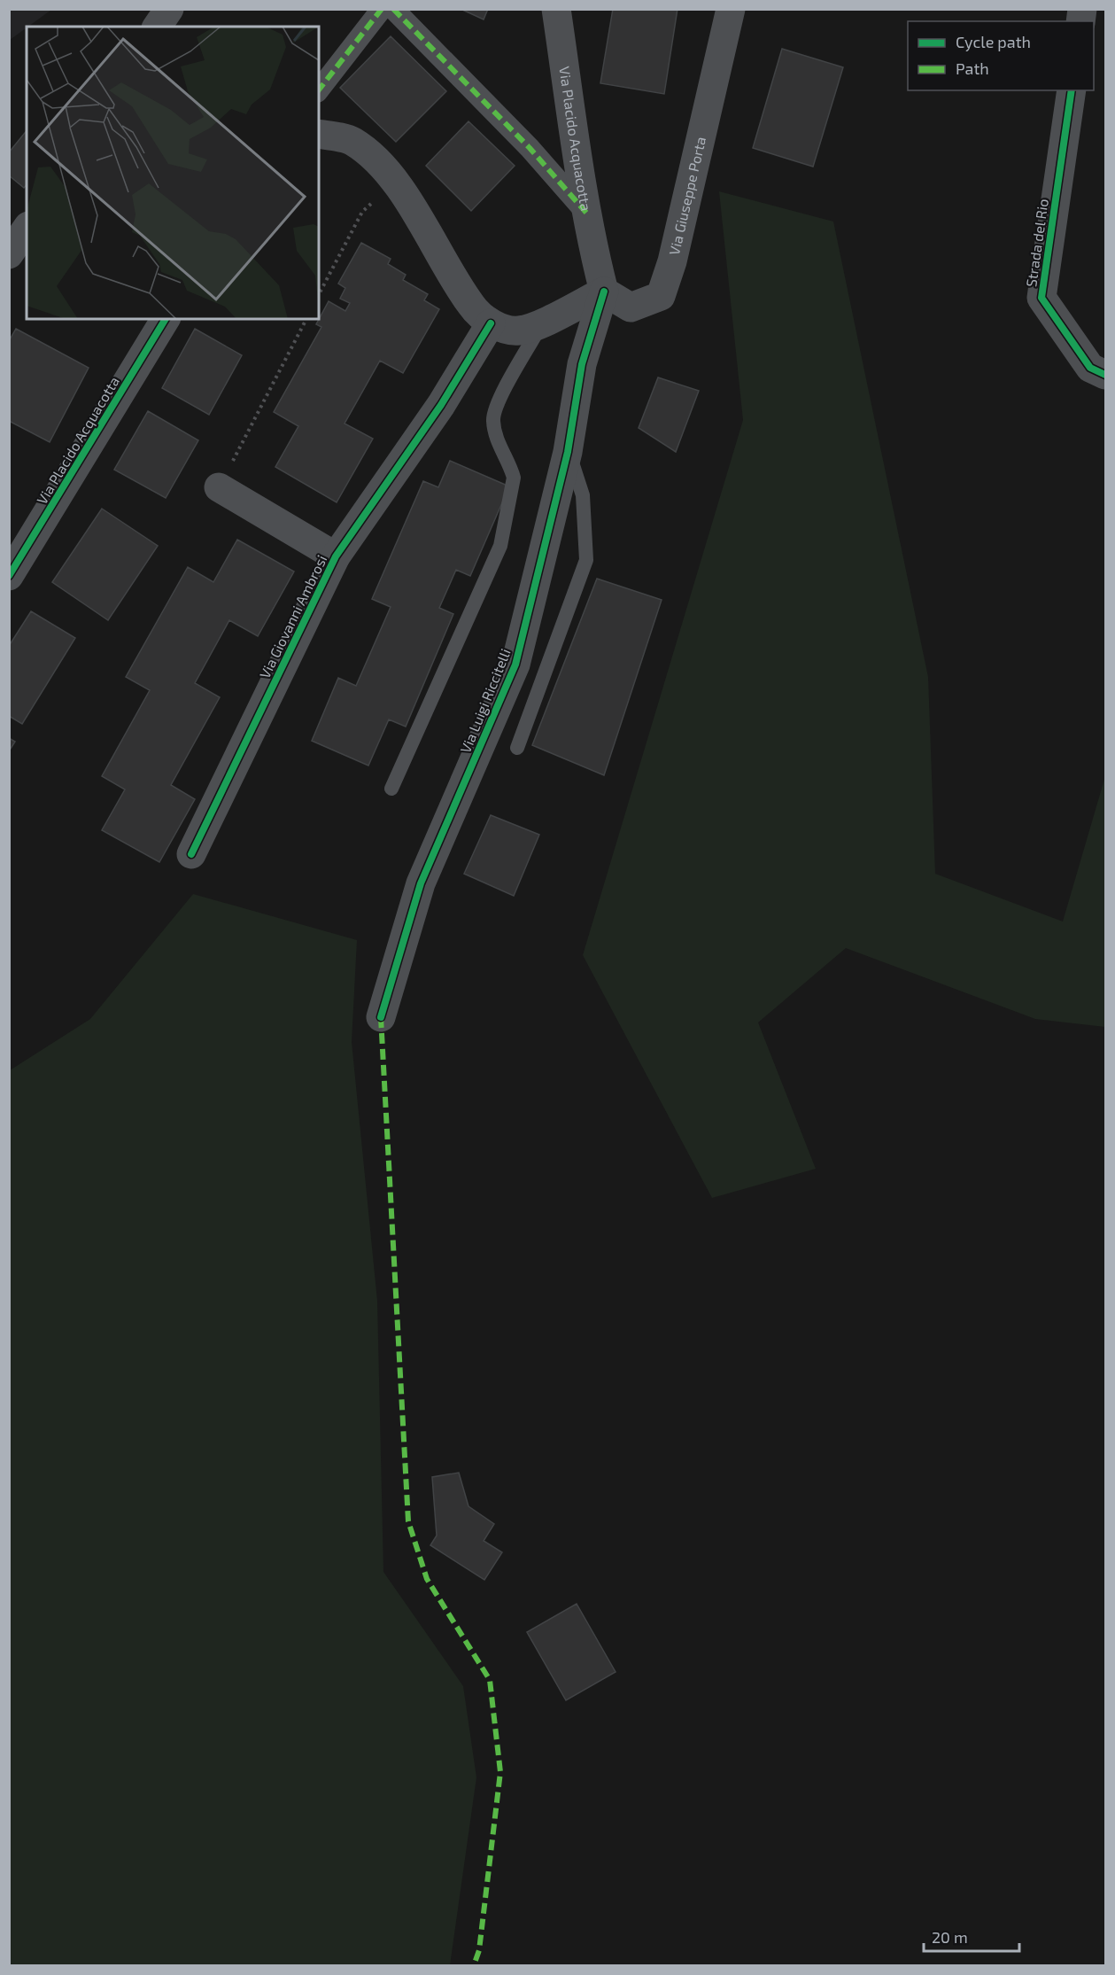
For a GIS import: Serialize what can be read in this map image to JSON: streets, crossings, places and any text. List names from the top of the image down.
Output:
{
  "streets": {
    "street": [
      "Via Placido Acquacotta",
      "Via Giuseppe Porta",
      "Strada del Rio",
      "Via Giovanni Ambrosi",
      "Via Luigi Riccitelli"
    ]
  },
  "crossings": [
    ["Via Placido Acquacotta", "Via Giuseppe Porta"],
    ["Via Placido Acquacotta", "Via Luigi Riccitelli"],
    ["Via Giuseppe Porta", "Via Luigi Riccitelli"]
  ],
  "legend": ["Cycle path", "Path"],
  "scale_bar": "20 m"
}
